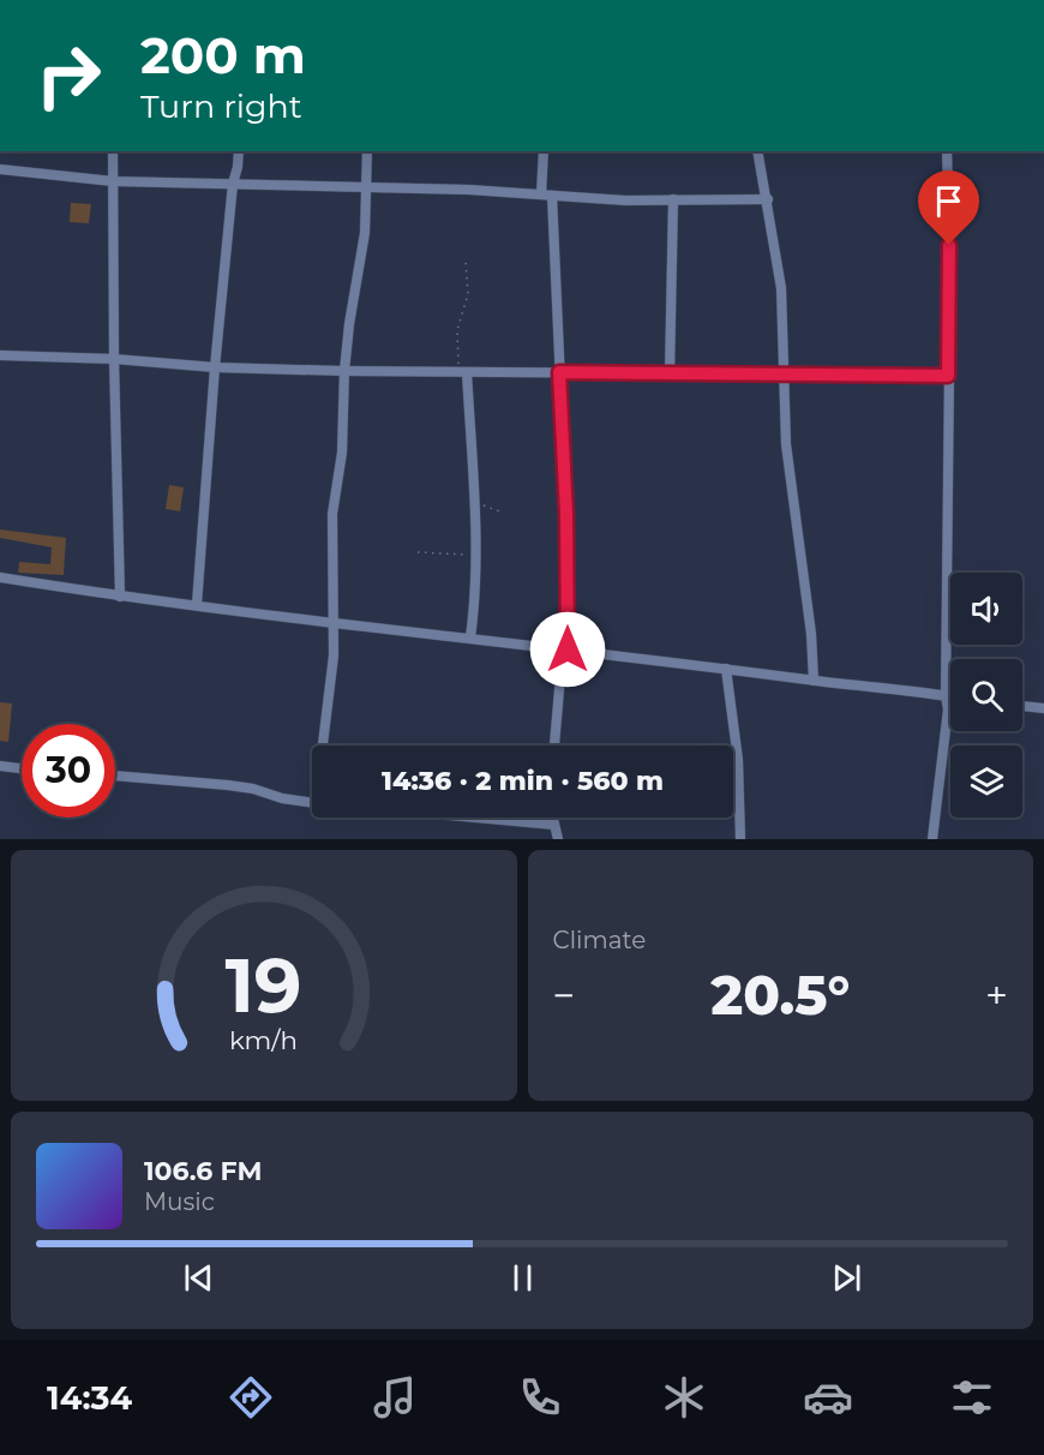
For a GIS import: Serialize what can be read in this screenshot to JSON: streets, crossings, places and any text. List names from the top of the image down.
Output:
{
  "page": {
    "turn": ["200 m", "Turn right"],
    "limit": "30",
    "trip": "14:36 · 2 min · 560 m",
    "tile": "Climate",
    "heat": ["−", "20.5°", "+"],
    "song": ["106.6 FM", "Music"],
    "tabs": "14:34",
    "gauge": ["19", "km/h"]
  }
}
